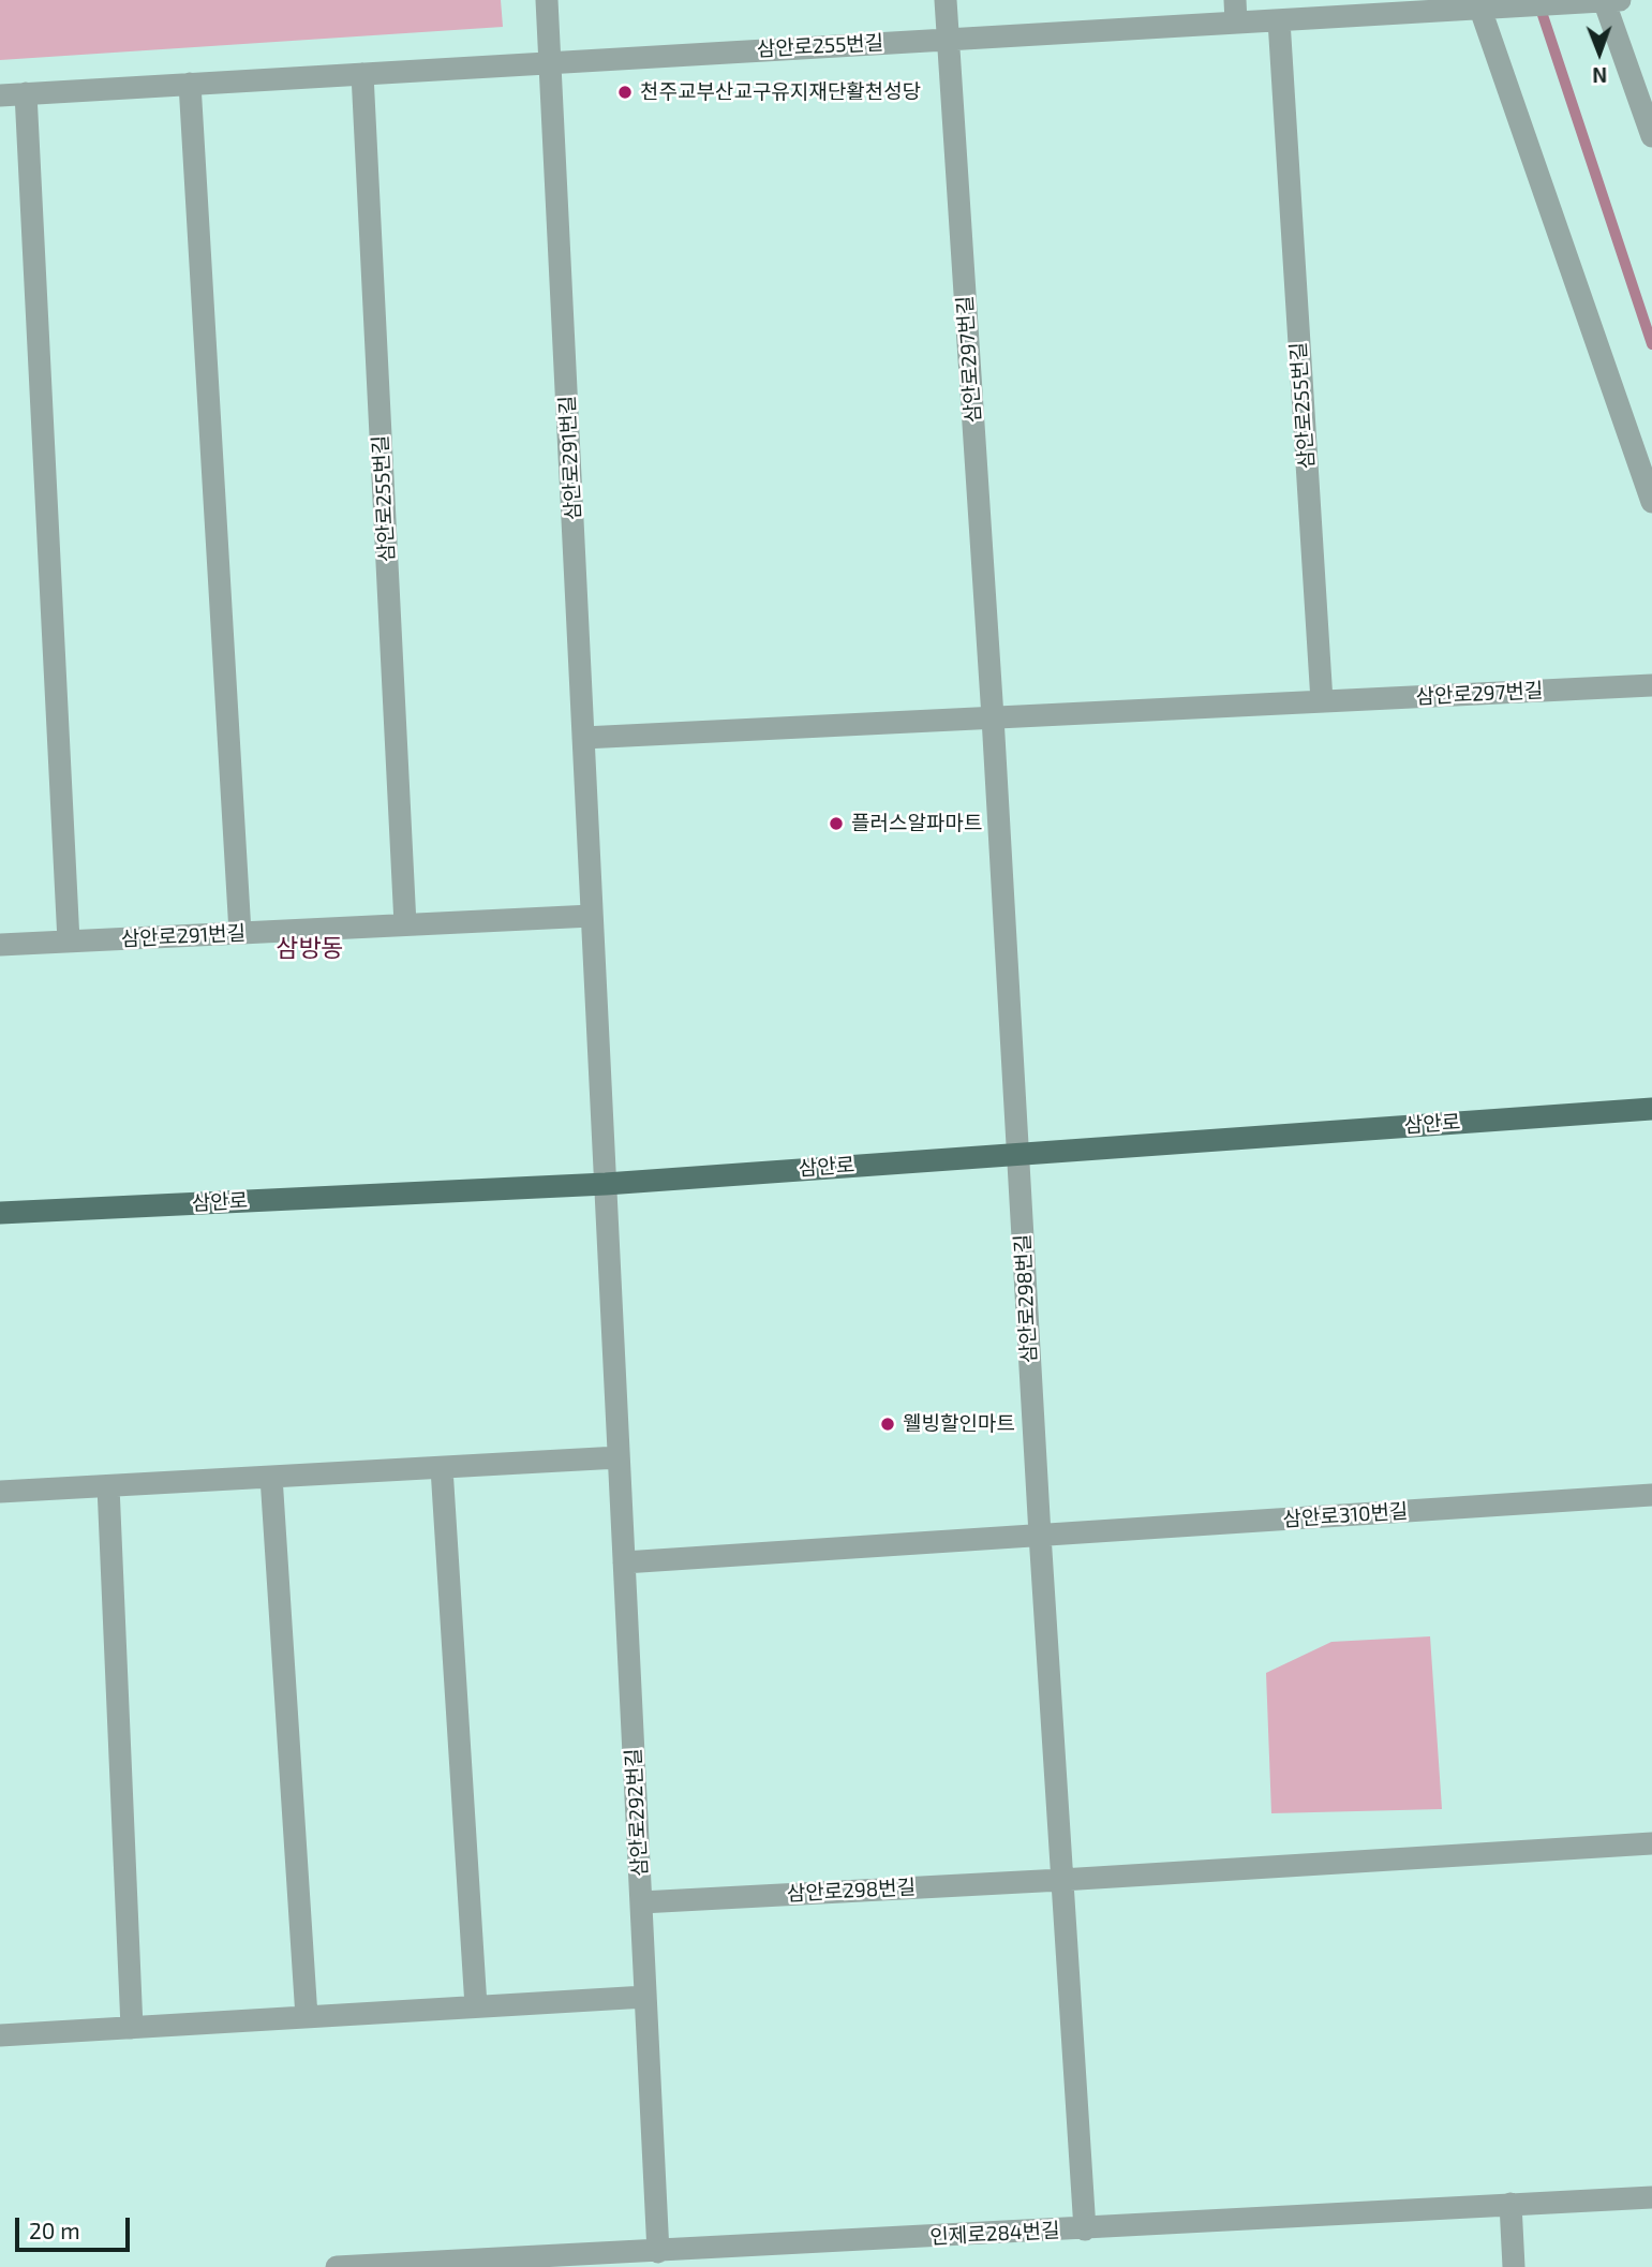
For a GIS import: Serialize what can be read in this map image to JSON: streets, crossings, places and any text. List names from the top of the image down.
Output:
{
  "streets": {
    "main road": ["삼안로"],
    "street": [
      "삼안로255번길",
      "삼안로297번길",
      "삼안로291번길",
      "삼안로298번길",
      "삼안로310번길",
      "삼안로292번길",
      "인제로284번길"
    ]
  },
  "crossings": [
    ["삼안로255번길", "삼안로297번길"],
    ["삼안로255번길", "삼안로291번길"],
    ["삼안로297번길", "삼안로"],
    ["삼안로297번길", "삼안로298번길"],
    ["삼안로291번길", "삼안로"],
    ["삼안로291번길", "삼안로292번길"],
    ["삼안로", "삼안로298번길"],
    ["삼안로", "삼안로292번길"],
    ["삼안로298번길", "삼안로310번길"],
    ["삼안로298번길", "삼안로292번길"],
    ["삼안로298번길", "인제로284번길"],
    ["삼안로292번길", "인제로284번길"]
  ],
  "districts": ["삼방동"],
  "places": ["천주교부산교구유지재단활천성당", "플러스알파마트", "웰빙할인마트"],
  "scale_bar": "20 m",
  "north": "bottom"
}
